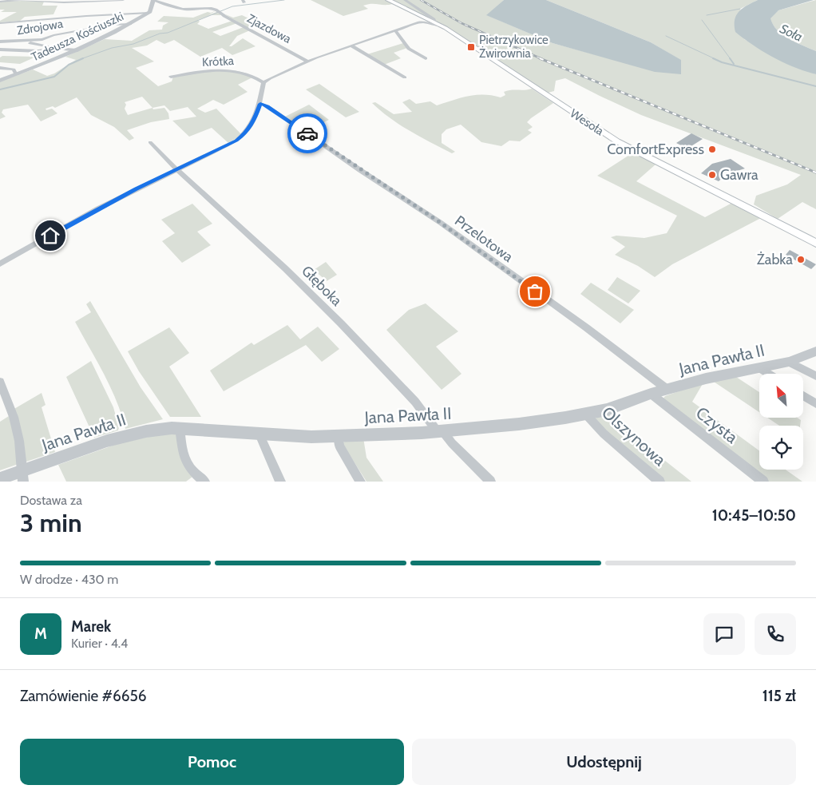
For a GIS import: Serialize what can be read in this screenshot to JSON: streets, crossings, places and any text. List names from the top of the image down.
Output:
{
  "streets": {
    "main road": ["Wesoła"],
    "street": [
      "Zdrojowa",
      "Zjazdowa",
      "Tadeusza Kościuszki",
      "Krótka",
      "Przelotowa",
      "Głęboka",
      "Jana Pawła II",
      "Czysta",
      "Olszynowa"
    ]
  },
  "crossings": [
    ["Zdrojowa", "Tadeusza Kościuszki"],
    ["Przelotowa", "Jana Pawła II"],
    ["Głęboka", "Jana Pawła II"],
    ["Jana Pawła II", "Czysta"],
    ["Jana Pawła II", "Olszynowa"]
  ],
  "water": ["Soła"],
  "places": {
    "transit": ["Pietrzykowice Żwirownia"],
    "other": ["ComfortExpress", "Gawra", "Żabka"]
  },
  "north": "top left",
  "page": {
    "heading": ["3 min", "Dostawa za", "10:45–10:50"],
    "panel": [
      "Marek",
      "Kurier · 4.4",
      "Zamówienie #6656",
      "115 zł"
    ],
    "bar": "W drodze · 430 m",
    "round": "M",
    "buttons": ["Pomoc", "Udostępnij"]
  }
}
